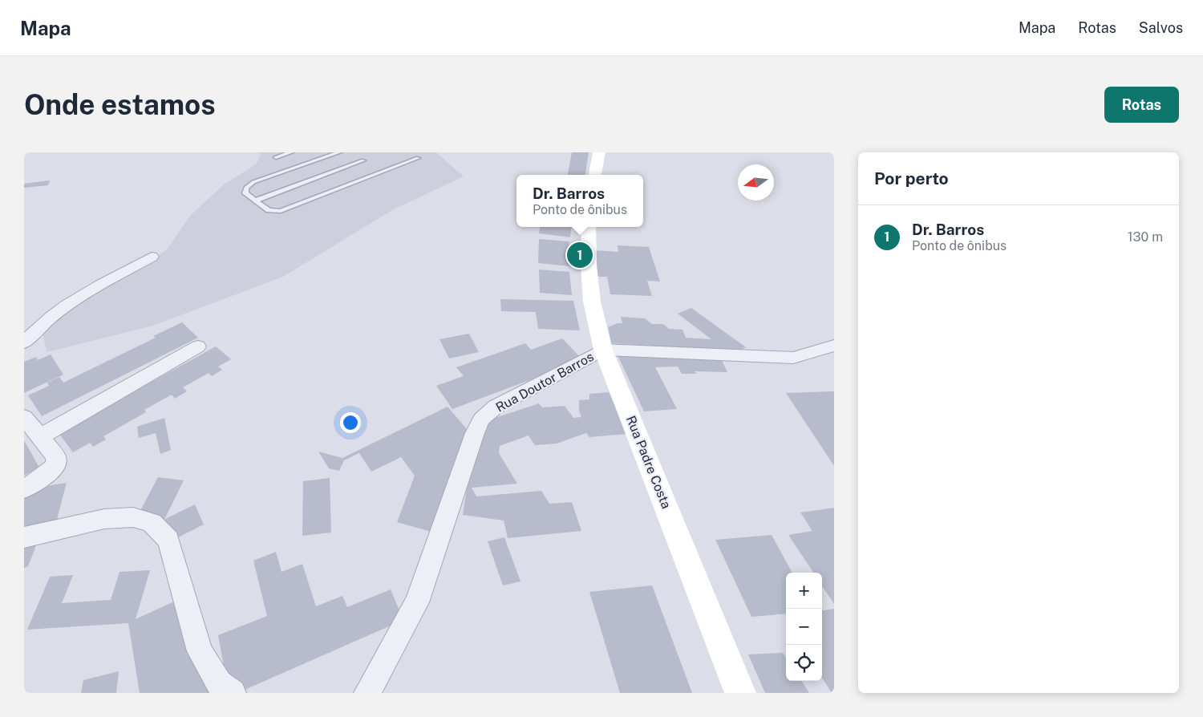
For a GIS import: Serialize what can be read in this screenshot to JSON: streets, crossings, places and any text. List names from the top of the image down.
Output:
{
  "streets": {
    "street": ["Rua Doutor Barros", "Rua Padre Costa"]
  },
  "crossings": [
    ["Rua Doutor Barros", "Rua Padre Costa"]
  ],
  "north": "left",
  "page": {
    "header": "Mapa",
    "nav": ["Mapa", "Rotas", "Salvos"],
    "buttons": "Rotas",
    "title": "Onde estamos",
    "heading": "Por perto",
    "popup": ["Dr. Barros", "Ponto de ônibus"],
    "list": [
      {
        "mark": "1",
        "name": "Dr. Barros",
        "note": "Ponto de ônibus",
        "value": "130 m"
      }
    ],
    "pins": "1",
    "map_buttons": ["+", "−"]
  }
}
